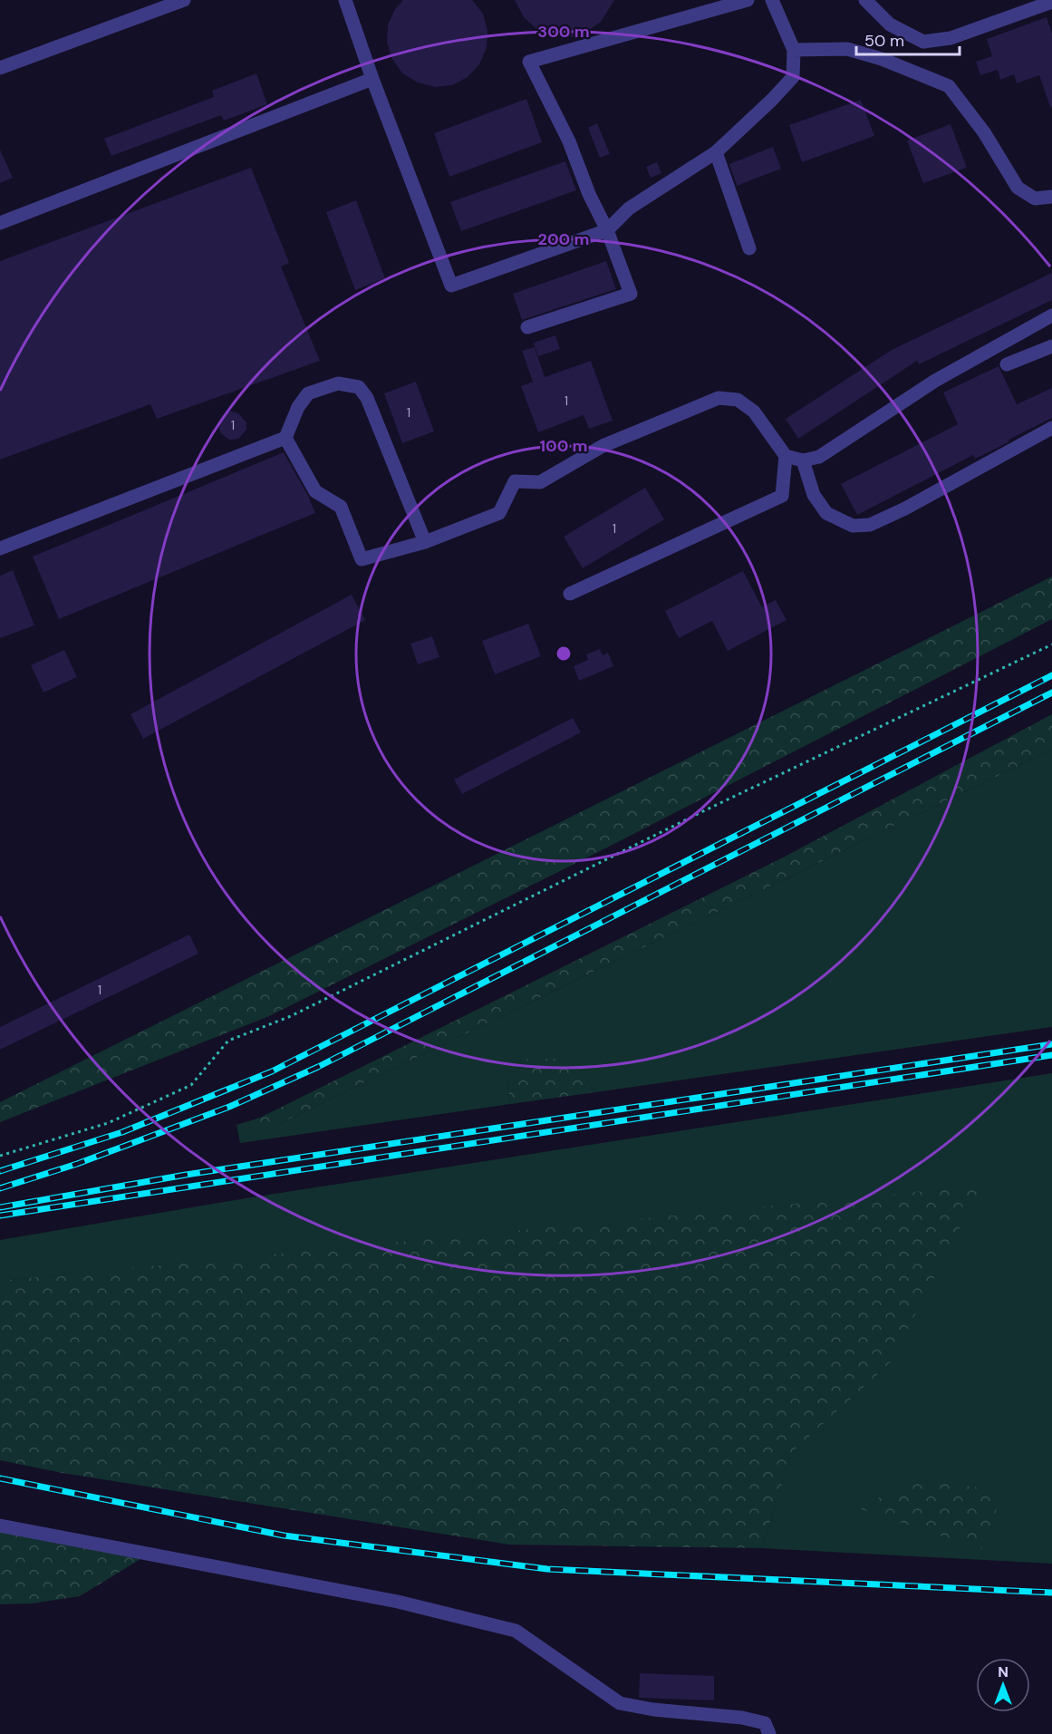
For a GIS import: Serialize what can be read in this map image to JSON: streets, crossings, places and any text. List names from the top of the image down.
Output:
{
  "house_numbers": [
    "1",
    "1",
    "1",
    "1",
    "1"
  ],
  "scale_bar": "50 m",
  "north": "top",
  "rings": ["300 m", "200 m", "100 m"]
}
